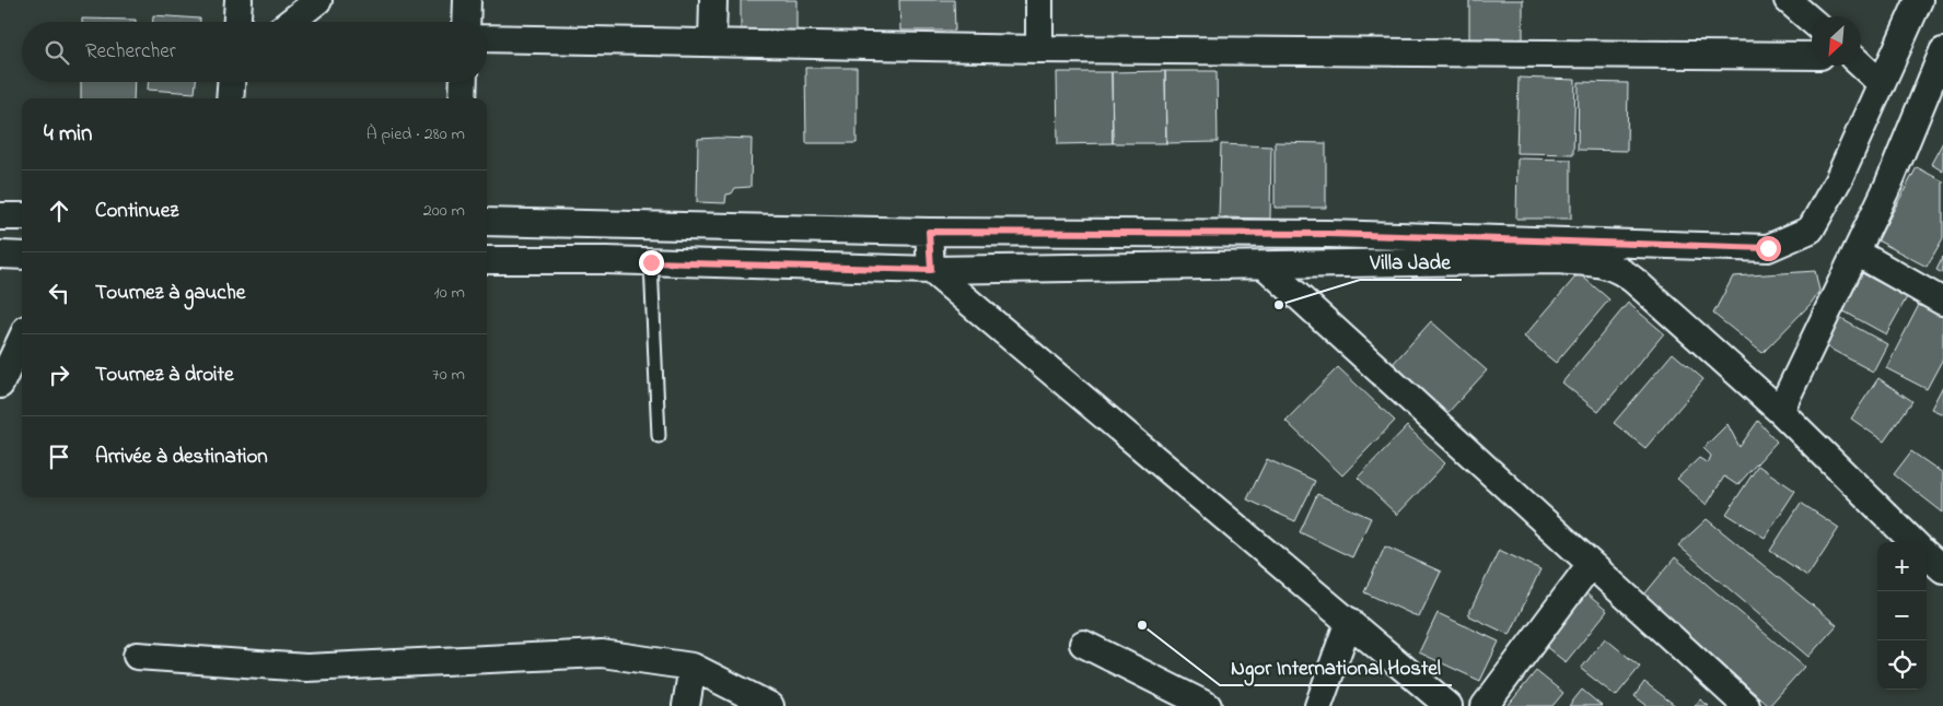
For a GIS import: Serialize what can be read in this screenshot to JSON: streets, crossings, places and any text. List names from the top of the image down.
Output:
{
  "places": ["Villa Jade", "Ngor International Hostel"],
  "north": "bottom left",
  "page": {
    "search": "Rechercher",
    "heading": ["4 min", "À pied · 280 m"],
    "list": [
      ["Continuez", "200 m"],
      ["Tournez à gauche", "10 m"],
      ["Tournez à droite", "70 m"],
      "Arrivée à destination"
    ],
    "map_buttons": ["+", "−"]
  }
}
